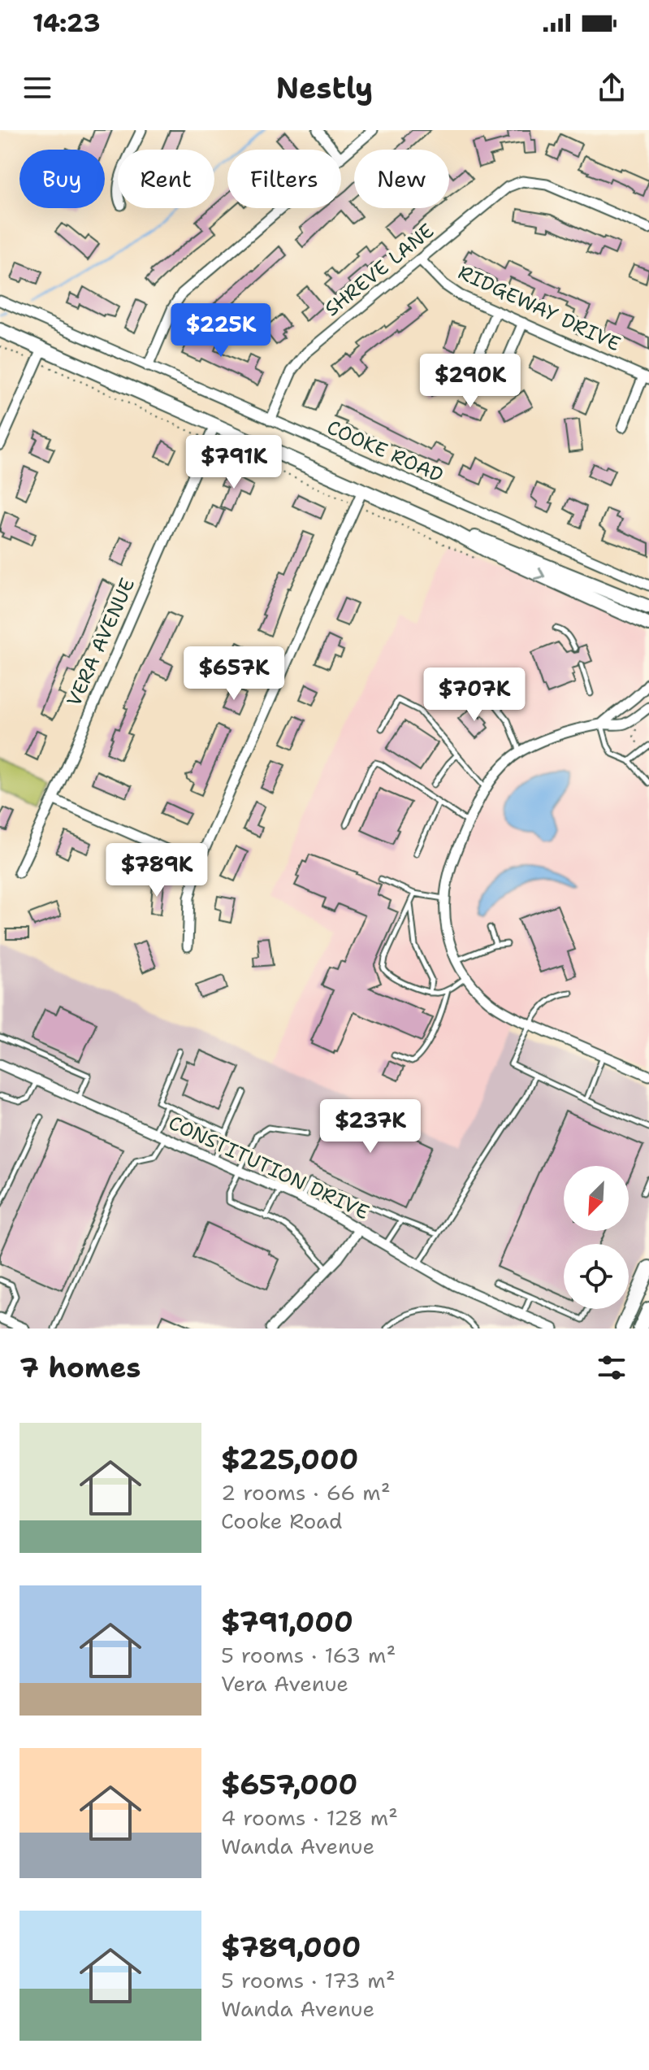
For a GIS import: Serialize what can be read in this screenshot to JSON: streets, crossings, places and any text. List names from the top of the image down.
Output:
{
  "streets": {
    "street": [
      "SHREVE LANE",
      "RIDGEWAY DRIVE",
      "COOKE ROAD",
      "VERA AVENUE",
      "CONSTITUTION DRIVE"
    ]
  },
  "crossings": [
    ["SHREVE LANE", "RIDGEWAY DRIVE"],
    ["SHREVE LANE", "COOKE ROAD"]
  ],
  "north": "bottom left",
  "page": {
    "status": "14:23",
    "header": "Nestly",
    "chip": [
      "Buy",
      "Rent",
      "Filters",
      "New"
    ],
    "price": [
      "$225K",
      "$290K",
      "$791K",
      "$657K",
      "$707K",
      "$789K",
      "$237K"
    ],
    "heading": "7 homes",
    "list": [
      {
        "name": "$225,000",
        "note": "2 rooms · 66 m² · Cooke Road"
      },
      {
        "name": "$791,000",
        "note": "5 rooms · 163 m² · Vera Avenue"
      },
      {
        "name": "$657,000",
        "note": "4 rooms · 128 m² · Wanda Avenue"
      },
      {
        "name": "$789,000",
        "note": "5 rooms · 173 m² · Wanda Avenue"
      }
    ]
  }
}
